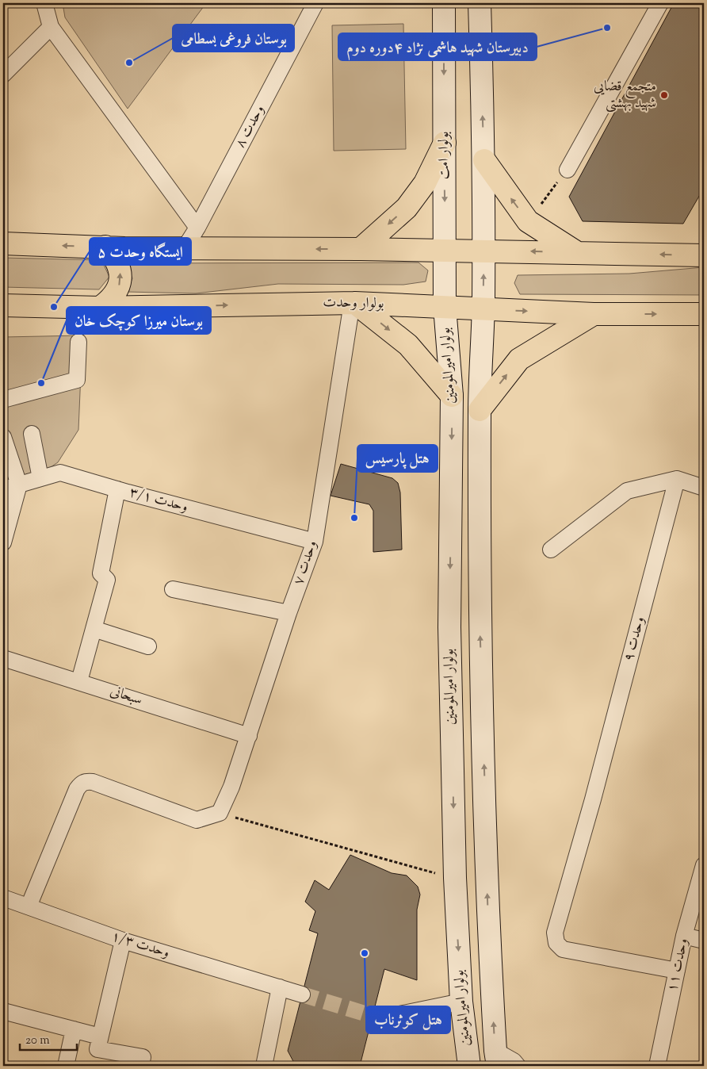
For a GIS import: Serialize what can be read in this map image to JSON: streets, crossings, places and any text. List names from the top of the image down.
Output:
{
  "streets": {
    "main road": ["بولوار وحدت"],
    "street": [
      "وحدت ۸",
      "بولوار امت",
      "بولوار امیرالمومنین",
      "وحدت ۳/۱",
      "وحدت ۷",
      "وحدت ۹",
      "سبحانی",
      "وحدت ۱/۳",
      "وحدت ۱۱"
    ]
  },
  "crossings": [
    ["بولوار امت", "بولوار وحدت"],
    ["بولوار امت", "بولوار امیرالمومنین"],
    ["بولوار وحدت", "بولوار امیرالمومنین"],
    ["بولوار وحدت", "وحدت ۷"],
    ["وحدت ۳/۱", "وحدت ۷"],
    ["وحدت ۷", "سبحانی"],
    ["وحدت ۹", "وحدت ۱۱"]
  ],
  "places": [
    "دبیرستان شهید هاشمی نژاد ۴دوره دوم",
    "بوستان فروغی بسطامی",
    "متجمع قضایی شهید بهشتی",
    "ایستگاه وحدت ۵",
    "بوستان میرزا کوچک خان",
    "هتل پارسیس",
    "هتل کوثرناب"
  ],
  "scale_bar": "20 m"
}
